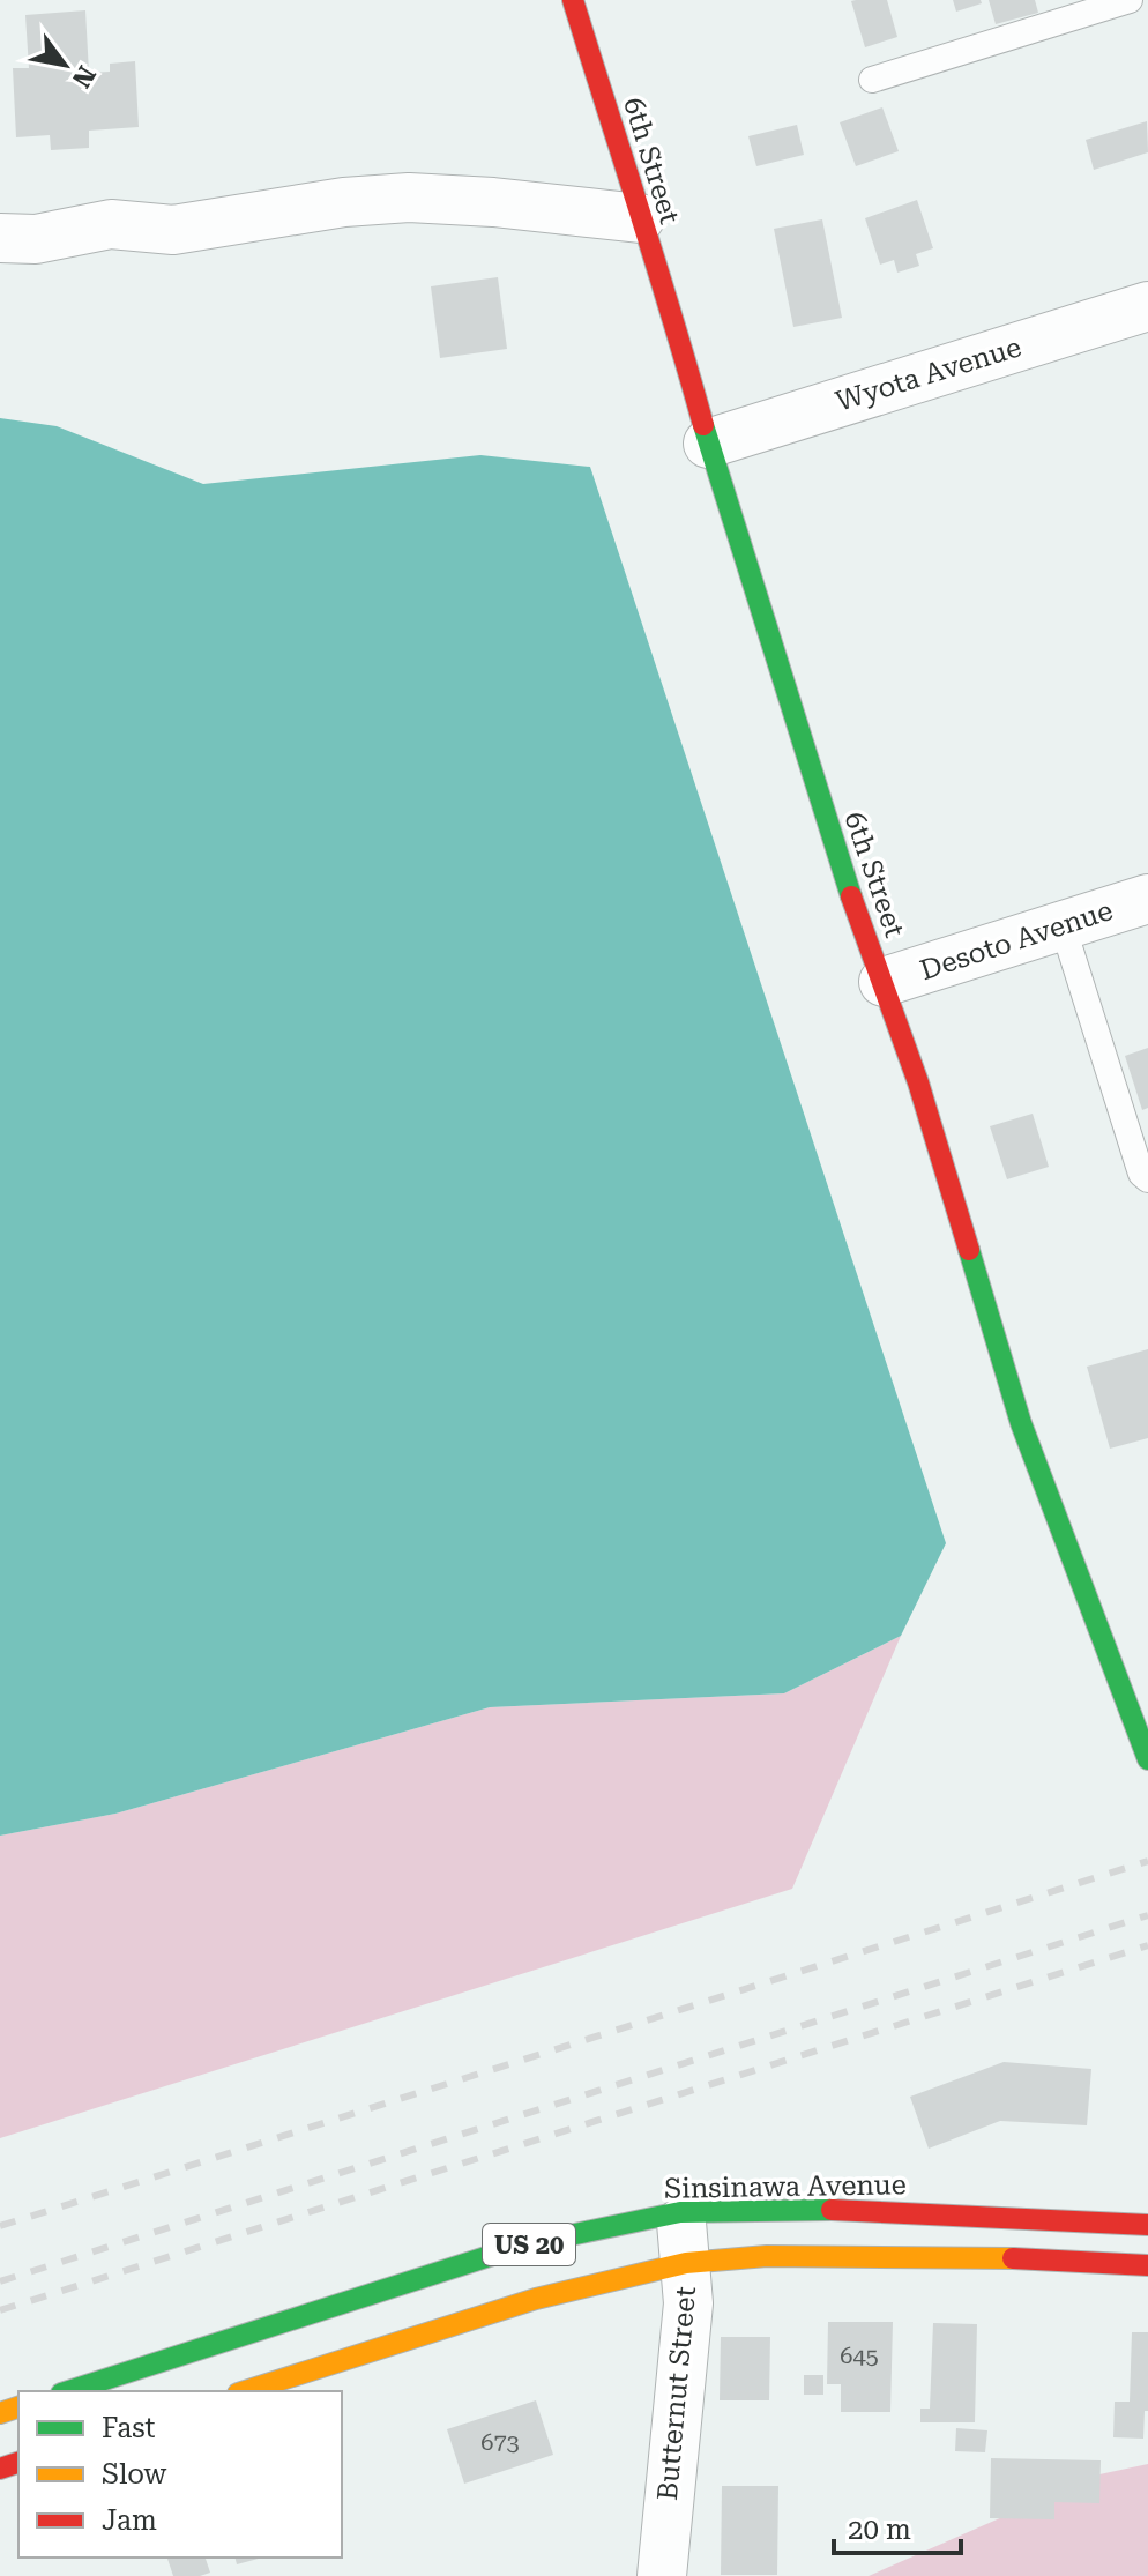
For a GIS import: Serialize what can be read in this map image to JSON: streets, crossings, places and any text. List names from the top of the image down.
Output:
{
  "streets": {
    "main road": ["6th Street", "Sinsinawa Avenue", "US 20"],
    "street": ["Wyota Avenue", "Desoto Avenue", "Butternut Street"]
  },
  "crossings": [
    ["6th Street", "Wyota Avenue"],
    ["6th Street", "Desoto Avenue"],
    ["Sinsinawa Avenue", "Butternut Street"]
  ],
  "house_numbers": ["645", "673"],
  "legend": ["Fast", "Slow", "Jam"],
  "scale_bar": "20 m",
  "north": "bottom right"
}
